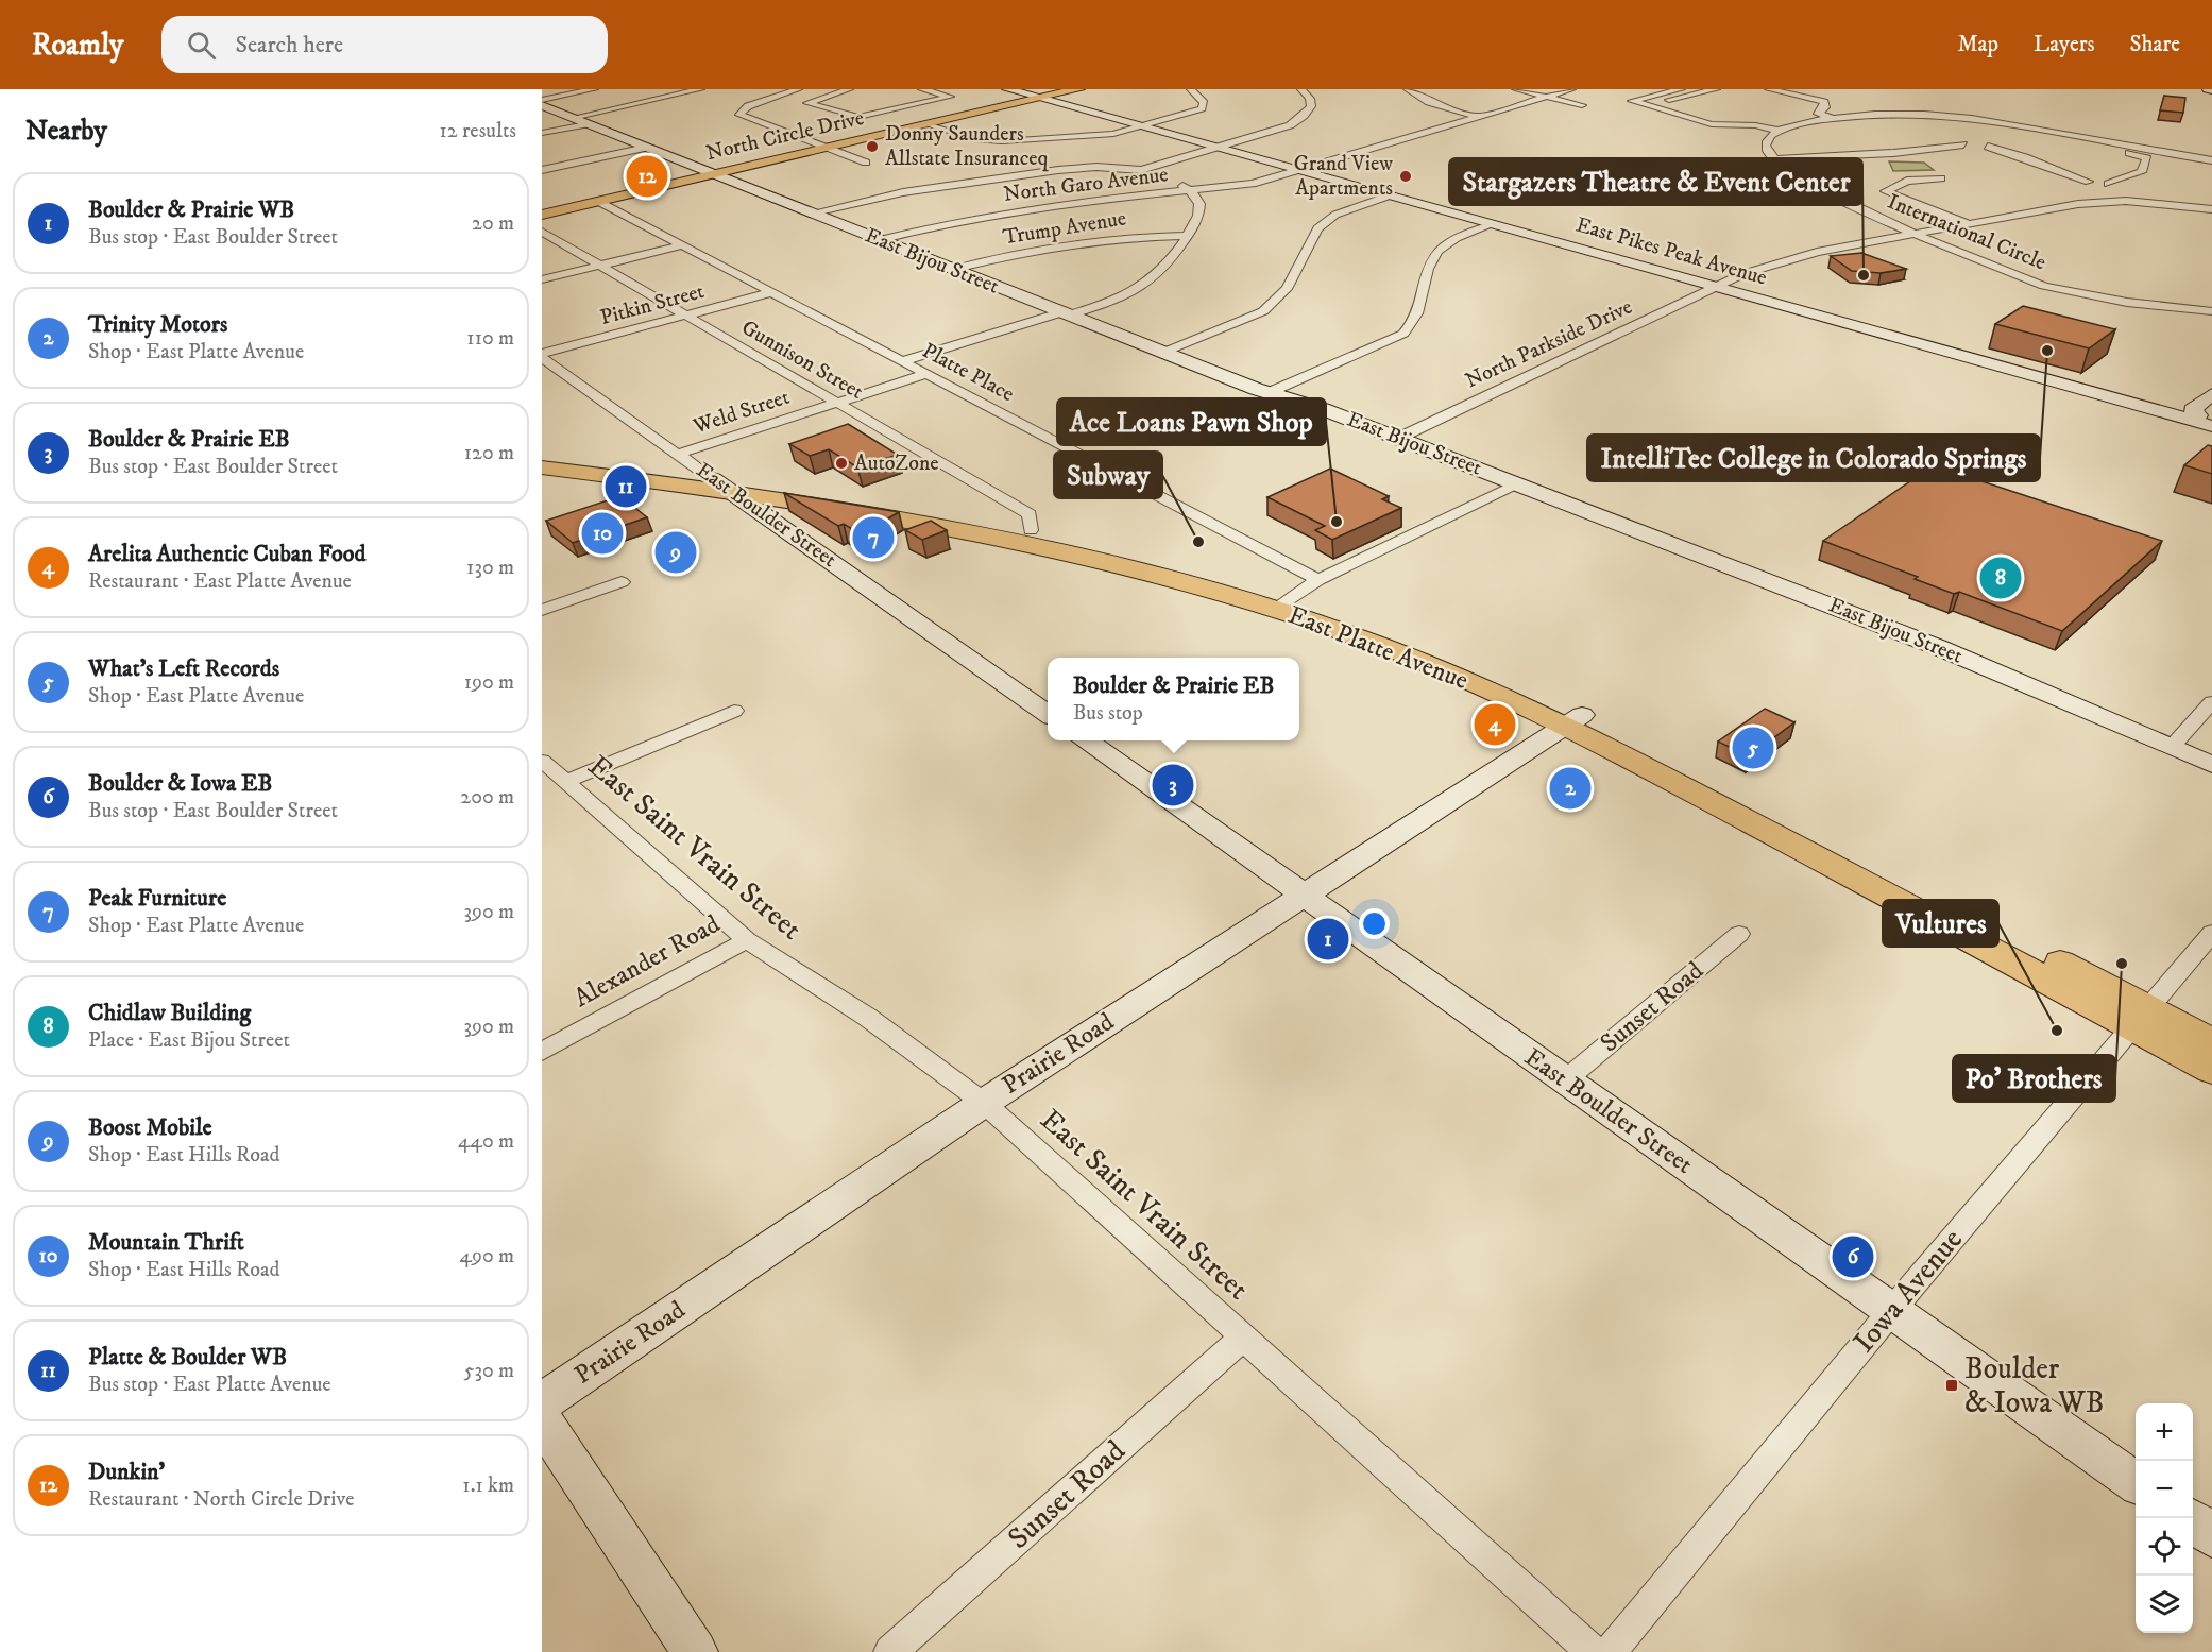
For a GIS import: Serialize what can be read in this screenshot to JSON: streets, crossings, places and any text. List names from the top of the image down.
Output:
{
  "streets": {
    "main road": ["North Circle Drive", "East Platte Avenue"],
    "street": [
      "North Garo Avenue",
      "Trump Avenue",
      "International Circle",
      "East Pikes Peak Avenue",
      "East Bijou Street",
      "Pitkin Street",
      "North Parkside Drive",
      "Gunnison Street",
      "Platte Place",
      "Weld Street",
      "East Boulder Street",
      "East Saint Vrain Street",
      "Alexander Road",
      "Sunset Road",
      "Prairie Road",
      "Iowa Avenue"
    ]
  },
  "crossings": [
    ["North Circle Drive", "East Pikes Peak Avenue"],
    ["North Circle Drive", "East Bijou Street"],
    ["North Circle Drive", "Platte Place"],
    ["North Garo Avenue", "East Pikes Peak Avenue"],
    ["North Garo Avenue", "East Bijou Street"],
    ["Trump Avenue", "East Bijou Street"],
    ["International Circle", "North Parkside Drive"],
    ["East Pikes Peak Avenue", "North Parkside Drive"],
    ["East Bijou Street", "North Parkside Drive"],
    ["Pitkin Street", "Gunnison Street"],
    ["Pitkin Street", "Platte Place"],
    ["Pitkin Street", "East Boulder Street"],
    ["Gunnison Street", "Weld Street"],
    ["Gunnison Street", "East Platte Avenue"],
    ["Platte Place", "Weld Street"],
    ["Weld Street", "East Boulder Street"],
    ["East Boulder Street", "East Platte Avenue"],
    ["East Boulder Street", "Sunset Road"],
    ["East Boulder Street", "Prairie Road"],
    ["East Boulder Street", "Iowa Avenue"],
    ["East Platte Avenue", "Prairie Road"],
    ["East Platte Avenue", "Iowa Avenue"],
    ["East Saint Vrain Street", "Alexander Road"],
    ["East Saint Vrain Street", "Sunset Road"],
    ["East Saint Vrain Street", "Prairie Road"]
  ],
  "places": {
    "other": [
      "Donny Saunders Allstate Insuranceq",
      "Grand View Apartments",
      "Stargazers Theatre & Event Center",
      "IntelliTec College in Colorado Springs",
      "AutoZone",
      "Ace Loans Pawn Shop",
      "Subway",
      "Po’ Brothers",
      "Vultures"
    ],
    "transit": ["Boulder & Iowa WB"]
  },
  "page": {
    "header": "Roamly",
    "search": "Search here",
    "nav": ["Map", "Layers", "Share"],
    "heading": ["Nearby", "12 results"],
    "pins": [
      "12",
      "11",
      "10",
      "7",
      "9",
      "8",
      "4",
      "5",
      "3",
      "2",
      "1",
      "6"
    ],
    "list": [
      {
        "mark": "1",
        "name": "Boulder & Prairie WB",
        "note": "Bus stop · East Boulder Street",
        "value": "20 m"
      },
      {
        "mark": "2",
        "name": "Trinity Motors",
        "note": "Shop · East Platte Avenue",
        "value": "110 m"
      },
      {
        "mark": "3",
        "name": "Boulder & Prairie EB",
        "note": "Bus stop · East Boulder Street",
        "value": "120 m"
      },
      {
        "mark": "4",
        "name": "Arelita Authentic Cuban Food",
        "note": "Restaurant · East Platte Avenue",
        "value": "130 m"
      },
      {
        "mark": "5",
        "name": "What's Left Records",
        "note": "Shop · East Platte Avenue",
        "value": "190 m"
      },
      {
        "mark": "6",
        "name": "Boulder & Iowa EB",
        "note": "Bus stop · East Boulder Street",
        "value": "200 m"
      },
      {
        "mark": "7",
        "name": "Peak Furniture",
        "note": "Shop · East Platte Avenue",
        "value": "390 m"
      },
      {
        "mark": "8",
        "name": "Chidlaw Building",
        "note": "Place · East Bijou Street",
        "value": "390 m"
      },
      {
        "mark": "9",
        "name": "Boost Mobile",
        "note": "Shop · East Hills Road",
        "value": "440 m"
      },
      {
        "mark": "10",
        "name": "Mountain Thrift",
        "note": "Shop · East Hills Road",
        "value": "490 m"
      },
      {
        "mark": "11",
        "name": "Platte & Boulder WB",
        "note": "Bus stop · East Platte Avenue",
        "value": "530 m"
      },
      {
        "mark": "12",
        "name": "Dunkin'",
        "note": "Restaurant · North Circle Drive",
        "value": "1.1 km"
      }
    ],
    "popup": ["Boulder & Prairie EB", "Bus stop"],
    "map_buttons": ["+", "−"]
  }
}
